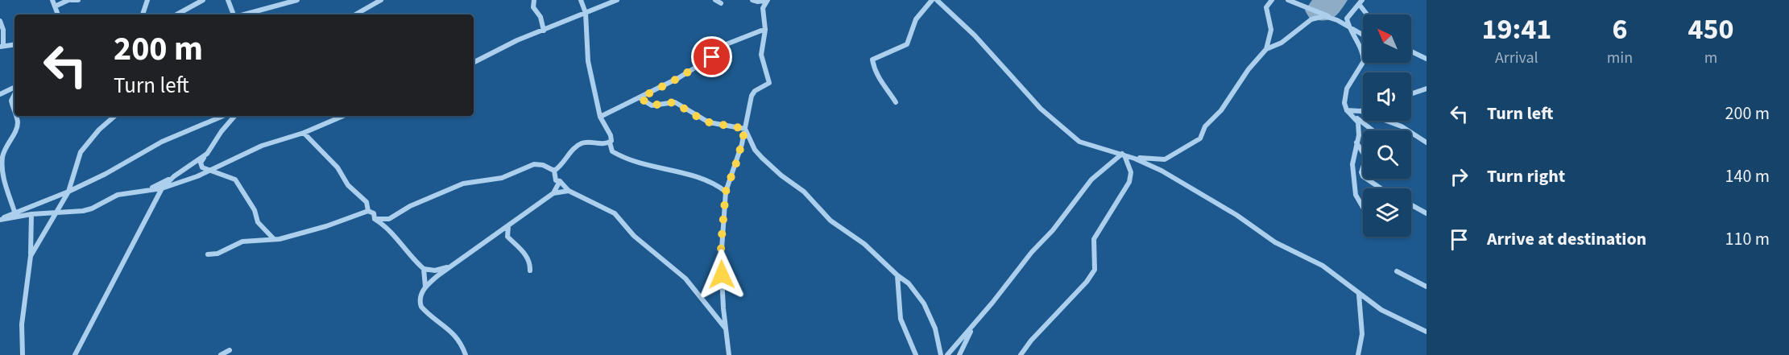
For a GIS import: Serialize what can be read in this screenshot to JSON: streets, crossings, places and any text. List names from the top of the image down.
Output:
{
  "north": "top left",
  "page": {
    "eta": [
      "19:41",
      "Arrival",
      "6",
      "min",
      "450",
      "m"
    ],
    "turn": ["200 m", "Turn left"],
    "list": [
      {
        "name": "Turn left",
        "value": "200 m"
      },
      {
        "name": "Turn right",
        "value": "140 m"
      },
      {
        "name": "Arrive at destination",
        "value": "110 m"
      }
    ]
  }
}
